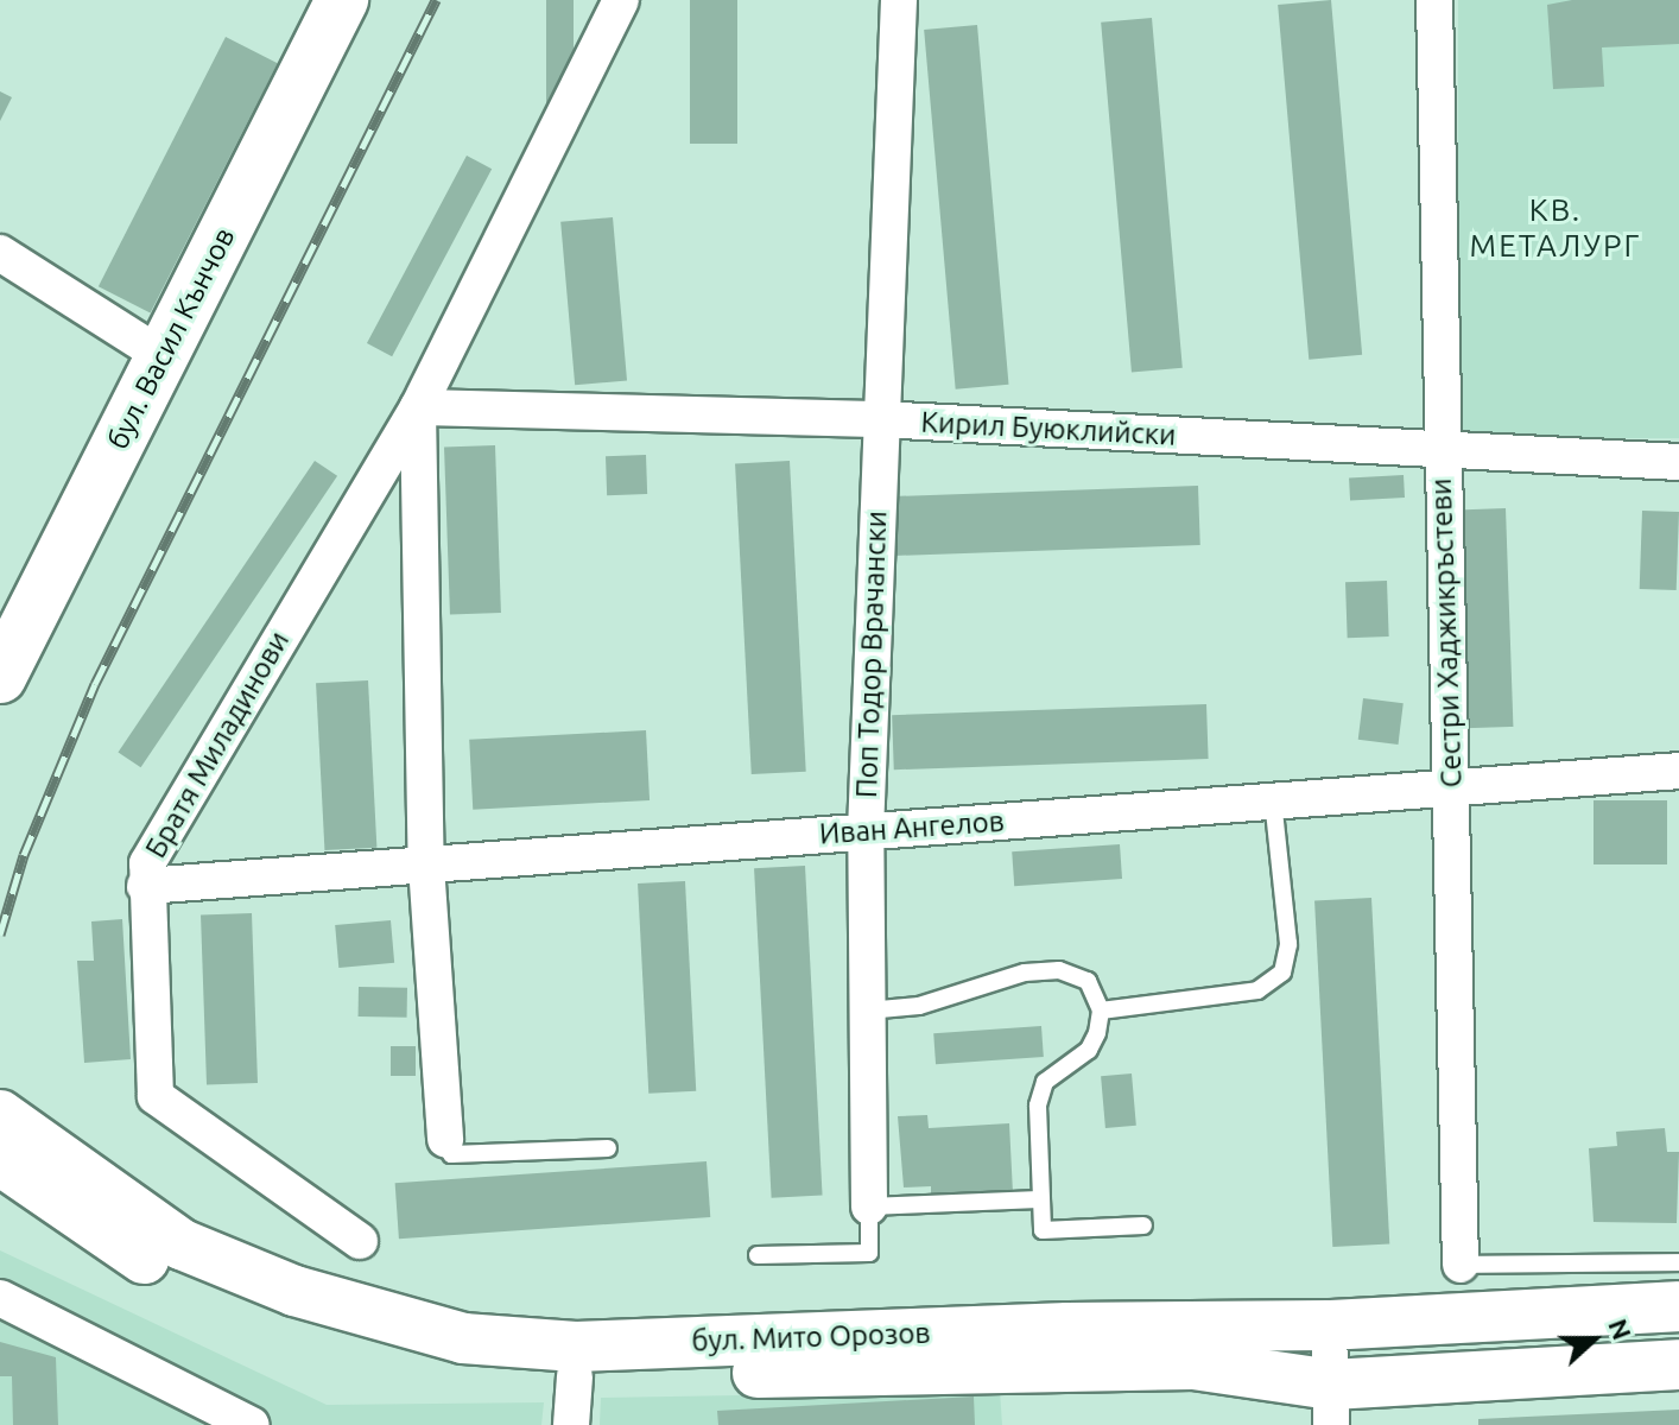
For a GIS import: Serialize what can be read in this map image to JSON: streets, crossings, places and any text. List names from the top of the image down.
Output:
{
  "streets": {
    "main road": ["бул. Васил Кънчов", "бул. Мито Орозов"],
    "street": [
      "Кирил Буюклийски",
      "Сестри Хаджикръстеви",
      "Поп Тодор Врачански",
      "Братя Миладинови",
      "Иван Ангелов"
    ]
  },
  "crossings": [
    ["Кирил Буюклийски", "Сестри Хаджикръстеви"],
    ["Кирил Буюклийски", "Поп Тодор Врачански"],
    ["Кирил Буюклийски", "Братя Миладинови"],
    ["Сестри Хаджикръстеви", "Иван Ангелов"],
    ["Поп Тодор Врачански", "Иван Ангелов"],
    ["Братя Миладинови", "Иван Ангелов"]
  ],
  "districts": ["КВ. МЕТАЛУРГ"],
  "north": "right"
}
